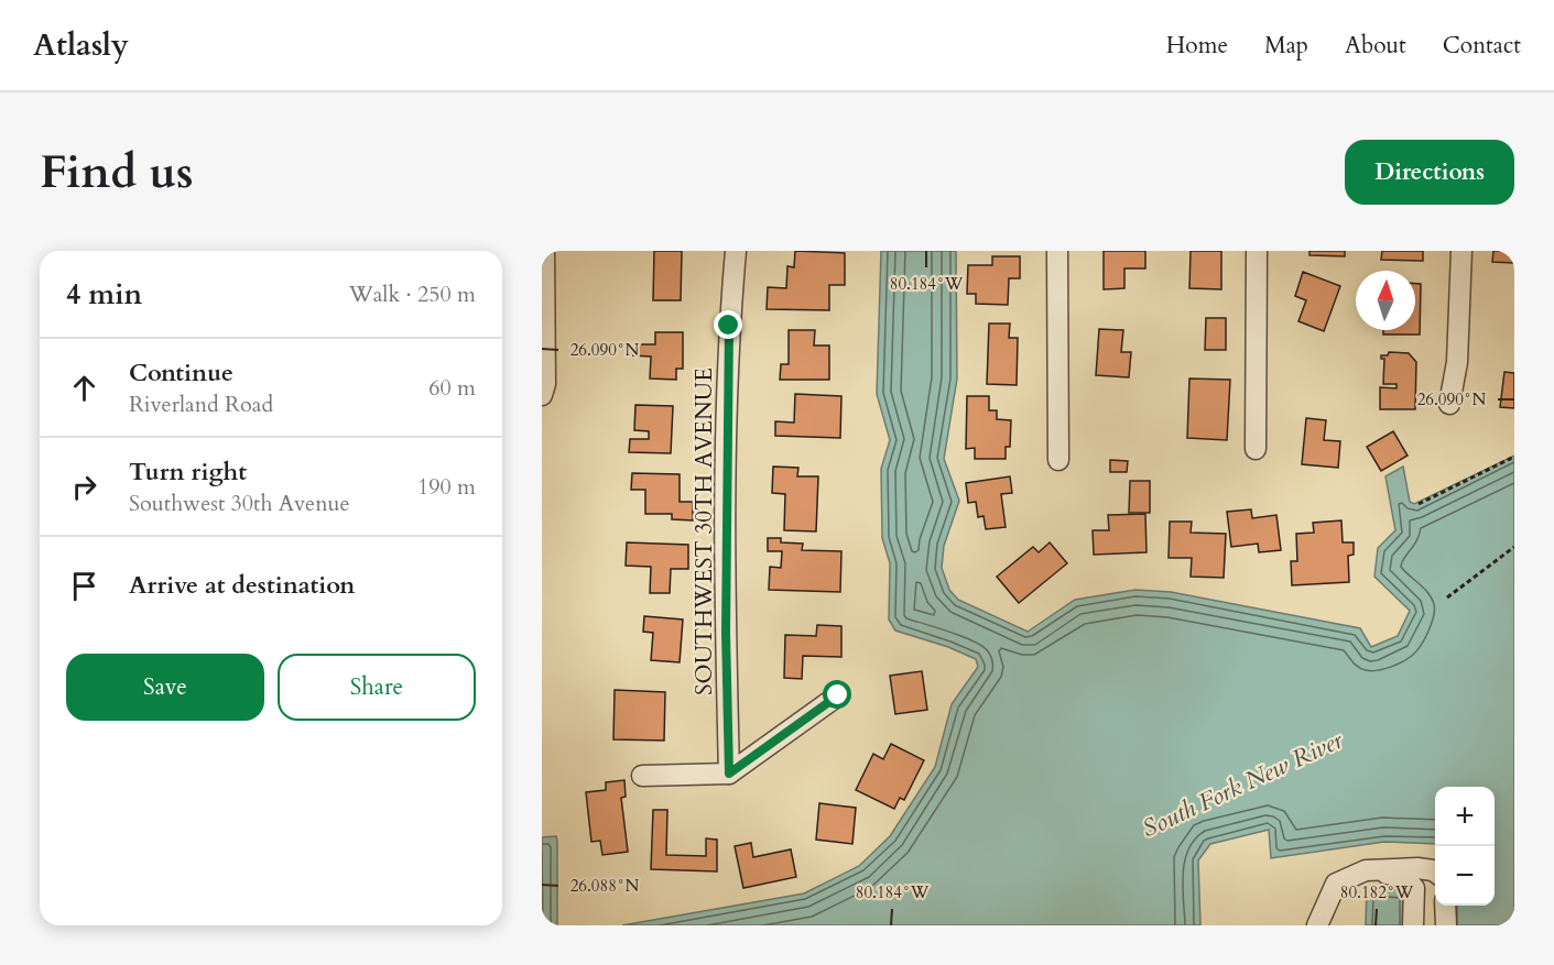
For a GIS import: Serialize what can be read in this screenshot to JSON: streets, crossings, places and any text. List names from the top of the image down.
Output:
{
  "streets": {
    "street": ["SOUTHWEST 30TH AVENUE"]
  },
  "water": ["South Fork New River"],
  "north": "top",
  "page": {
    "header": "Atlasly",
    "nav": [
      "Home",
      "Map",
      "About",
      "Contact"
    ],
    "buttons": [
      "Directions",
      ["Save", "Share"]
    ],
    "title": "Find us",
    "heading": ["4 min", "Walk · 250 m"],
    "list": [
      ["Continue", "Riverland Road", "60 m"],
      ["Turn right", "Southwest 30th Avenue", "190 m"],
      "Arrive at destination"
    ],
    "map_buttons": ["+", "−"]
  },
  "coordinates": [
    "80.184°W",
    "26.090°N",
    "26.088°N",
    "80.182°W"
  ]
}
